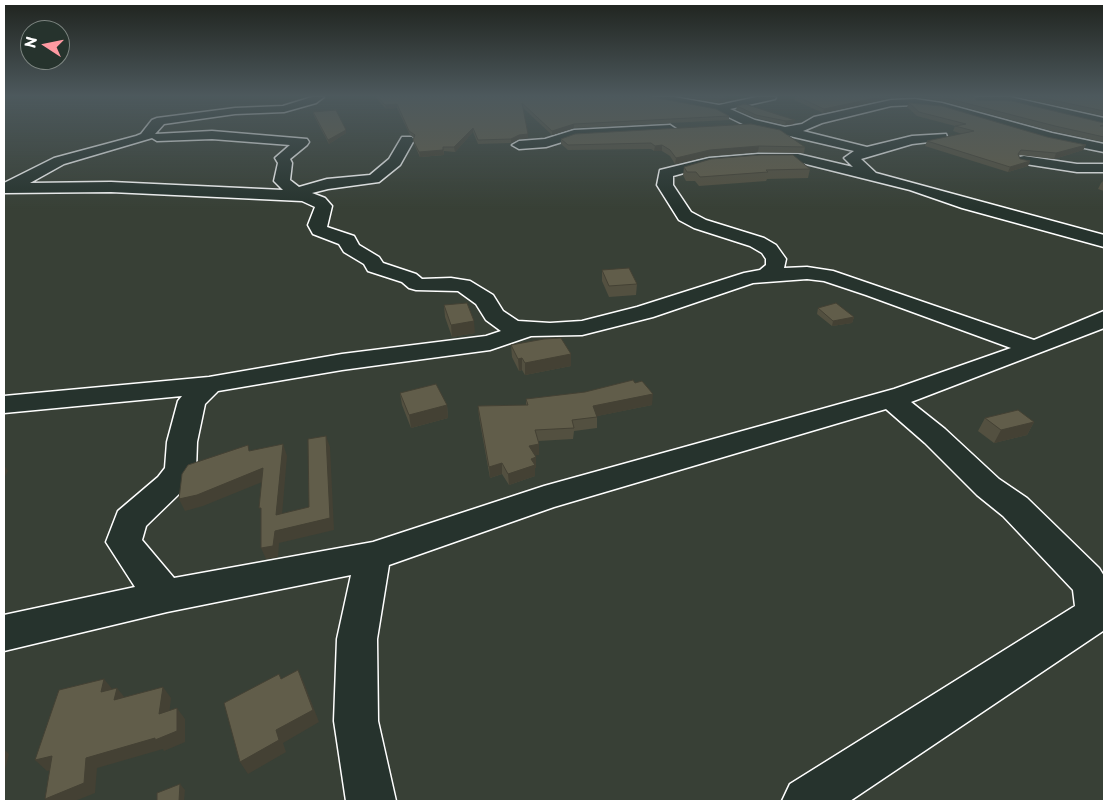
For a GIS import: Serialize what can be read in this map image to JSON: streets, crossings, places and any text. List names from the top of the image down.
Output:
{
  "north": "left"
}
